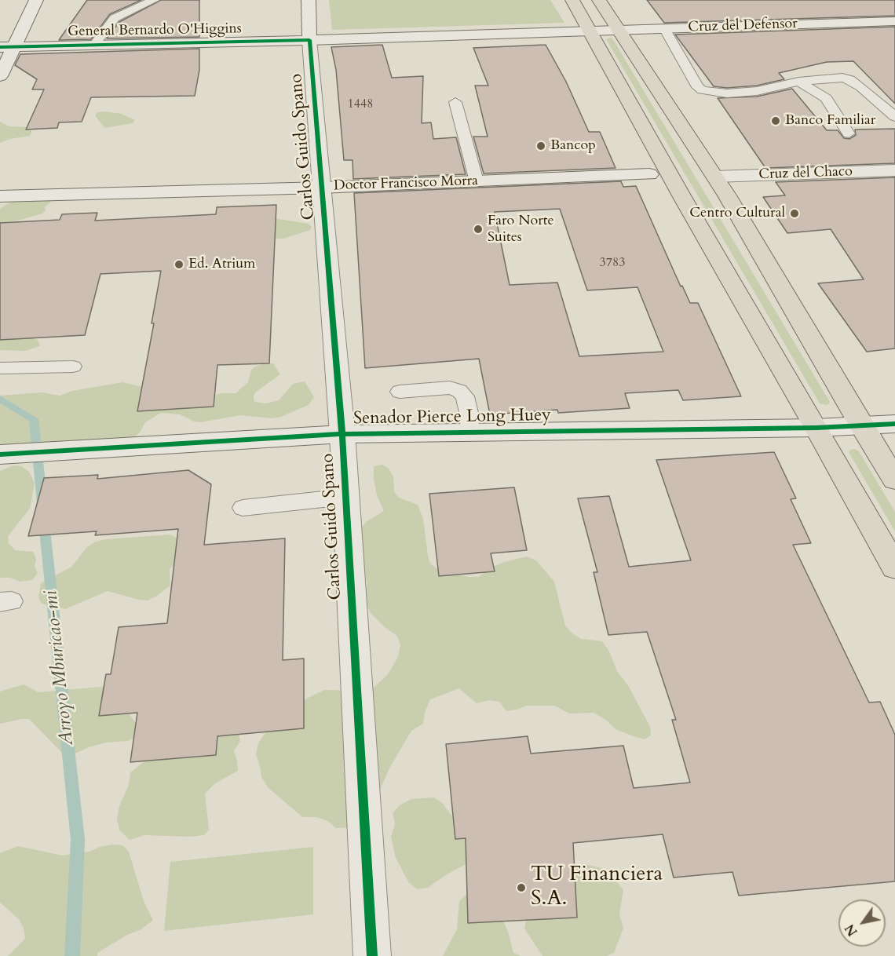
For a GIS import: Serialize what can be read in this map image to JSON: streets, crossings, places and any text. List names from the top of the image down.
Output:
{
  "streets": {
    "street": [
      "Cruz del Defensor",
      "General Bernardo O'Higgins",
      "Carlos Guido Spano",
      "Cruz del Chaco",
      "Doctor Francisco Morra",
      "Senador Pierce Long Huey"
    ]
  },
  "crossings": [
    ["Cruz del Defensor", "General Bernardo O'Higgins"],
    ["General Bernardo O'Higgins", "Carlos Guido Spano"],
    ["Carlos Guido Spano", "Doctor Francisco Morra"],
    ["Carlos Guido Spano", "Senador Pierce Long Huey"]
  ],
  "water": ["Arroyo Mburicao-mi"],
  "places": [
    "Banco Familiar",
    "Bancop",
    "Centro Cultural",
    "Faro Norte Suites",
    "Ed. Atrium",
    "TU Financiera S.A."
  ],
  "house_numbers": ["1448", "3783"],
  "north": "bottom left"
}
